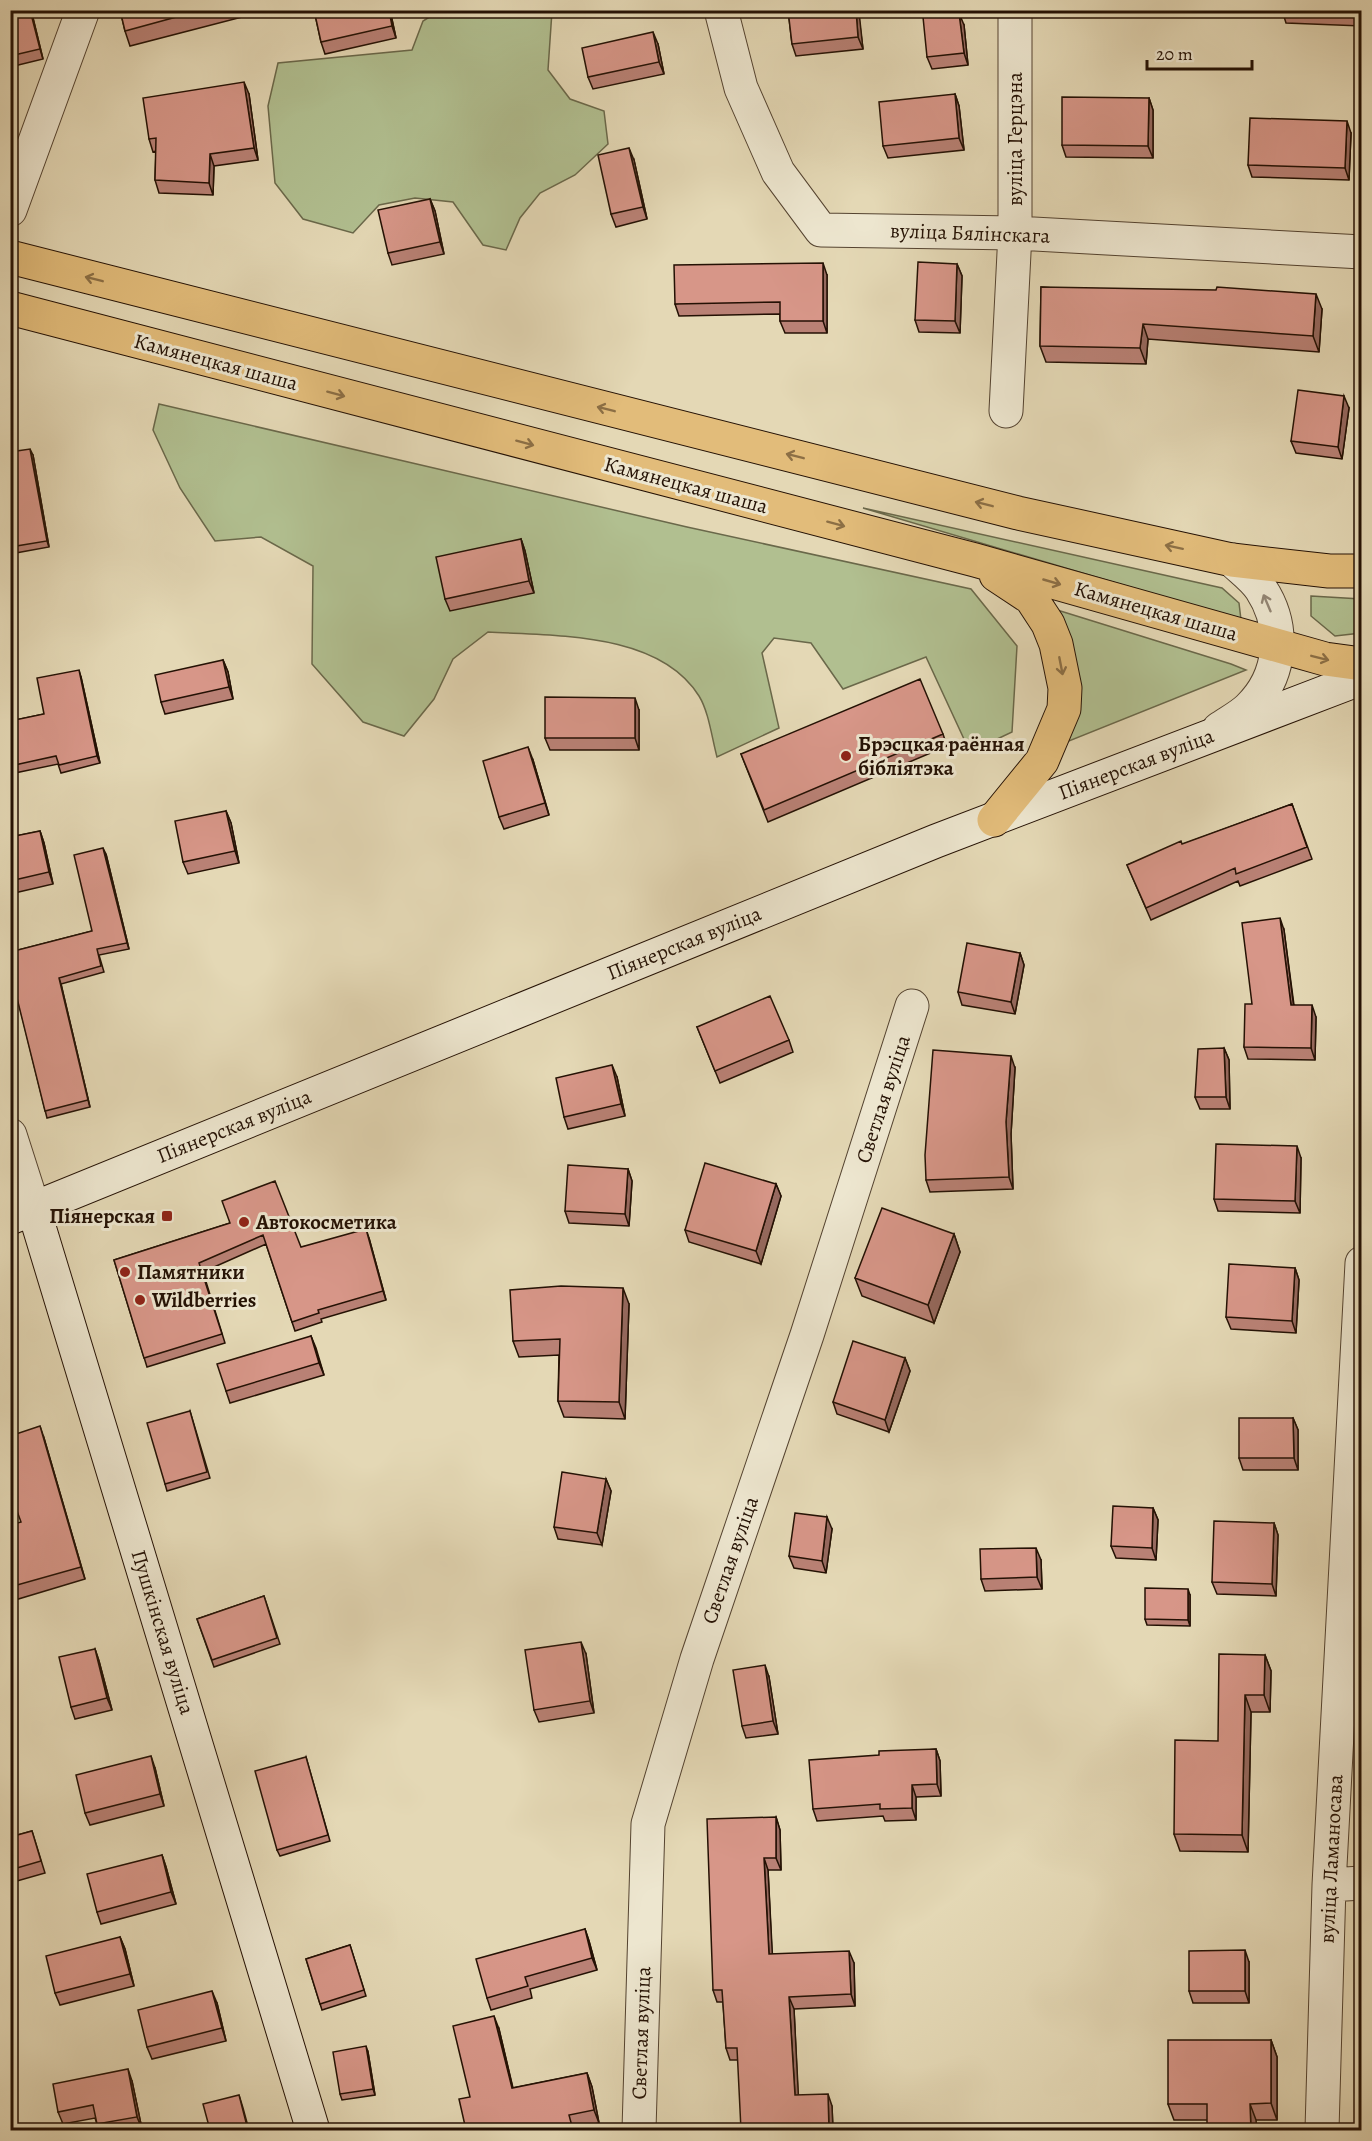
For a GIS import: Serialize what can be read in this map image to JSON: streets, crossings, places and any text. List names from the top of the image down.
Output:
{
  "streets": {
    "main road": ["Камянецкая шаша"],
    "street": [
      "вуліца Герцэна",
      "вуліца Бялінскага",
      "Піянерская вуліца",
      "Светлая вуліца",
      "Пушкінская вуліца",
      "вуліца Ламаносава"
    ]
  },
  "crossings": [
    ["вуліца Герцэна", "вуліца Бялінскага"],
    ["Піянерская вуліца", "Пушкінская вуліца"]
  ],
  "places": {
    "other": [
      "Брэсцкая раённая бібліятэка",
      "Автокосметика",
      "Памятники",
      "Wildberries"
    ],
    "transit": ["Піянерская"]
  },
  "scale_bar": "20 m"
}
